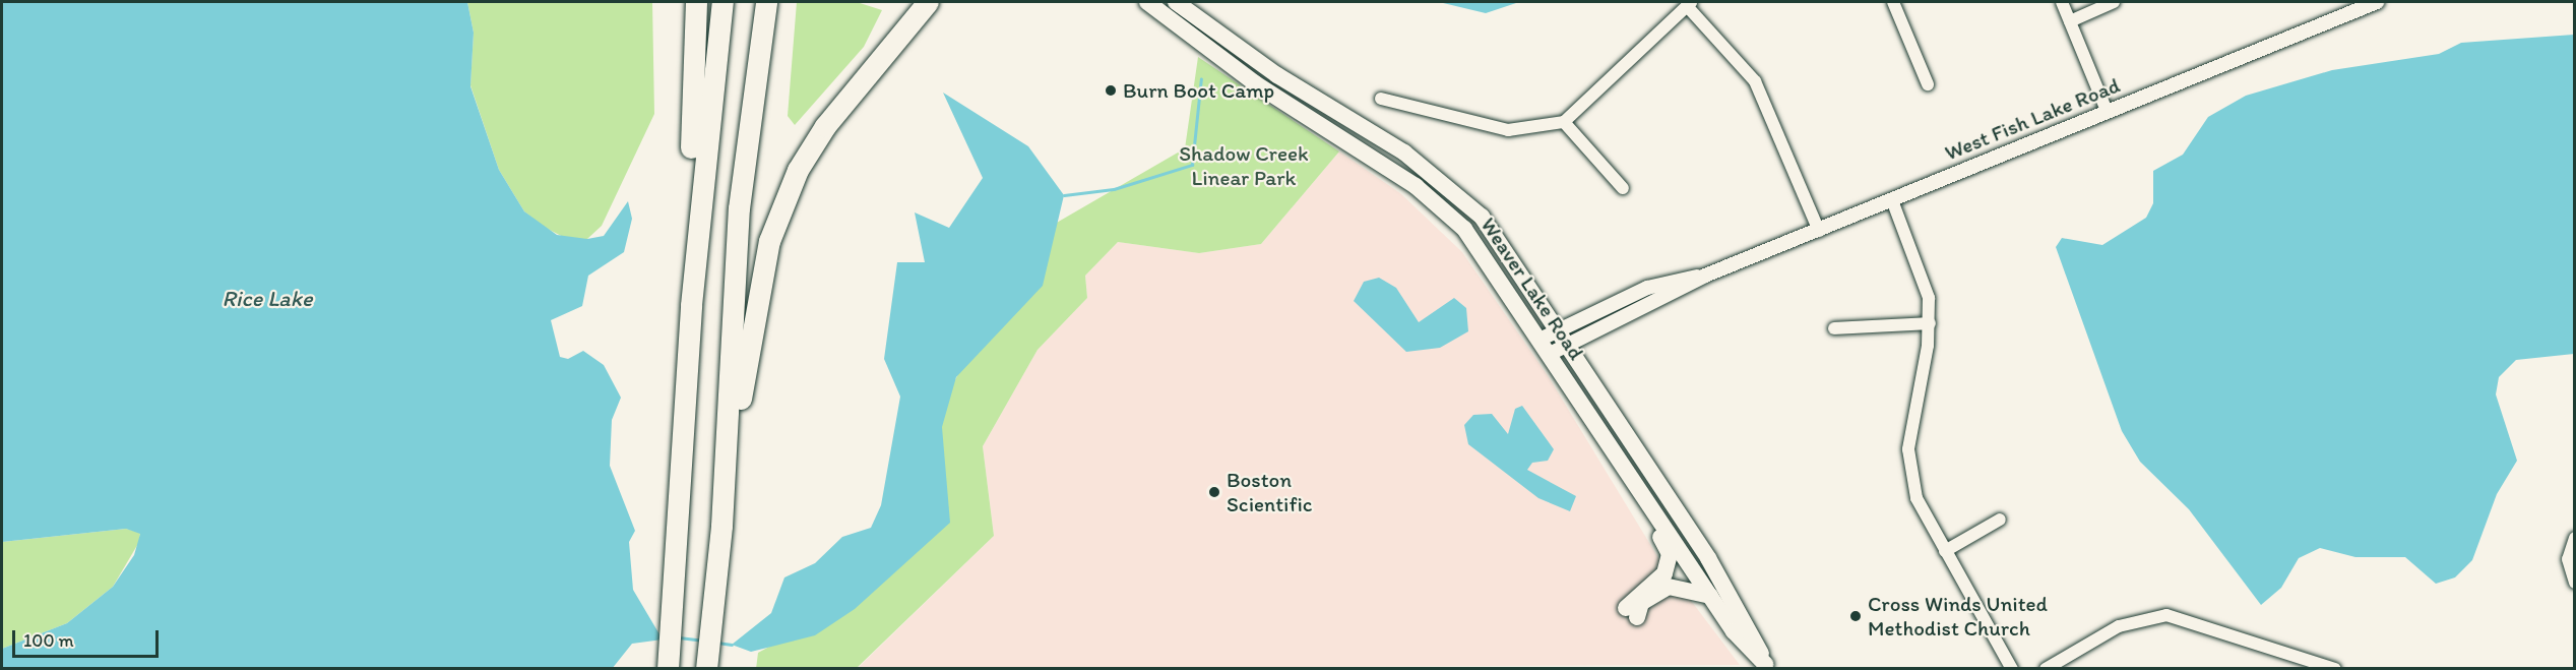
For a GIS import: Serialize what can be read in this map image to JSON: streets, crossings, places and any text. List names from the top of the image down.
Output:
{
  "streets": {
    "main road": ["Weaver Lake Road"],
    "street": ["West Fish Lake Road"]
  },
  "crossings": [
    ["West Fish Lake Road", "Weaver Lake Road"]
  ],
  "water": ["Rice Lake"],
  "parks": ["Shadow Creek Linear Park"],
  "places": ["Burn Boot Camp", "Boston Scientific", "Cross Winds United Methodist Church"],
  "scale_bar": "100 m"
}
